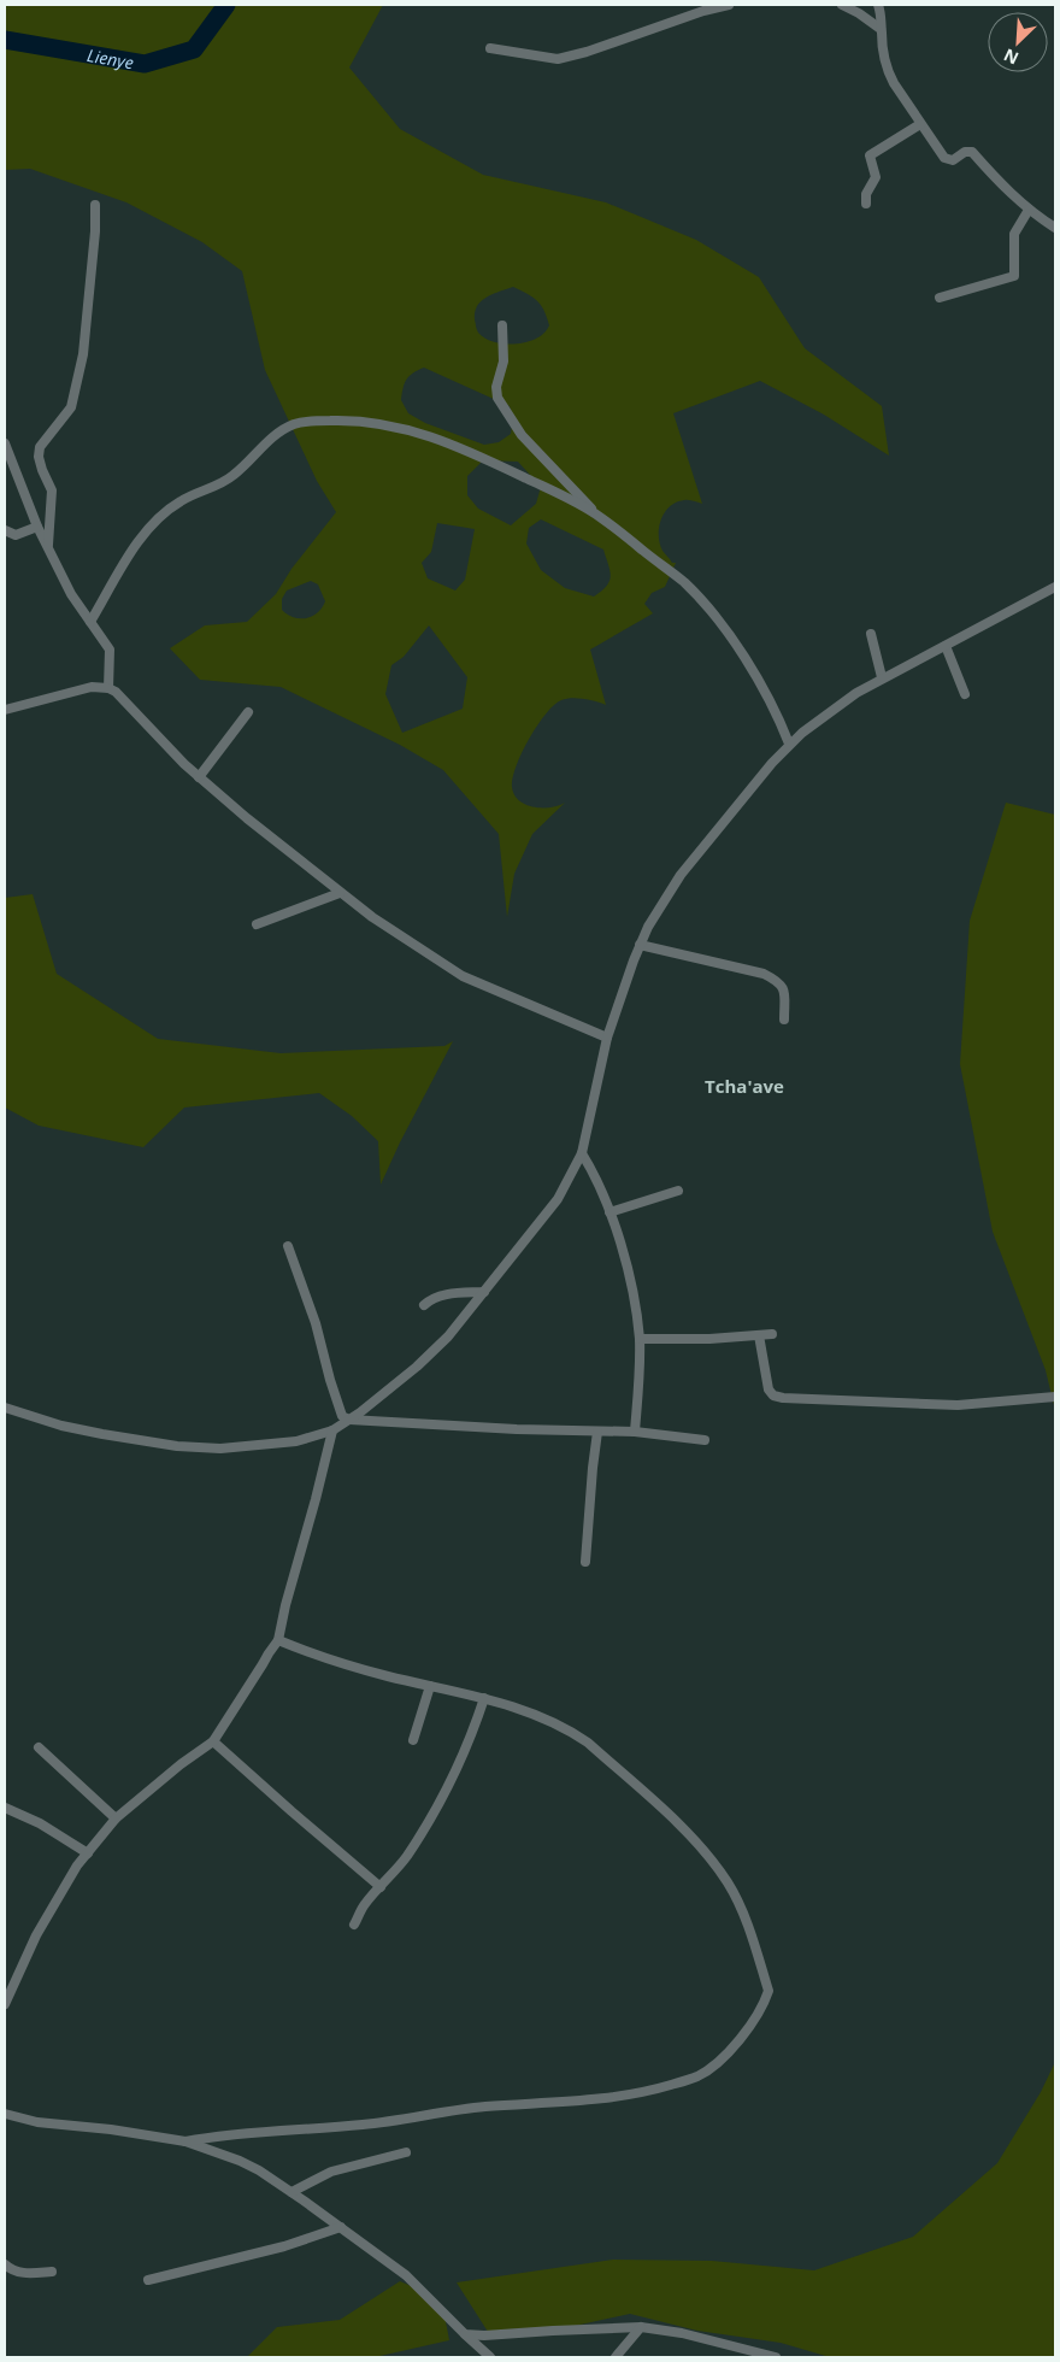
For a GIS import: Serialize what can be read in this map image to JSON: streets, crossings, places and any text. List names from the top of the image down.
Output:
{
  "districts": ["Tcha'ave"],
  "water": ["Lienye"],
  "north": "bottom left"
}
